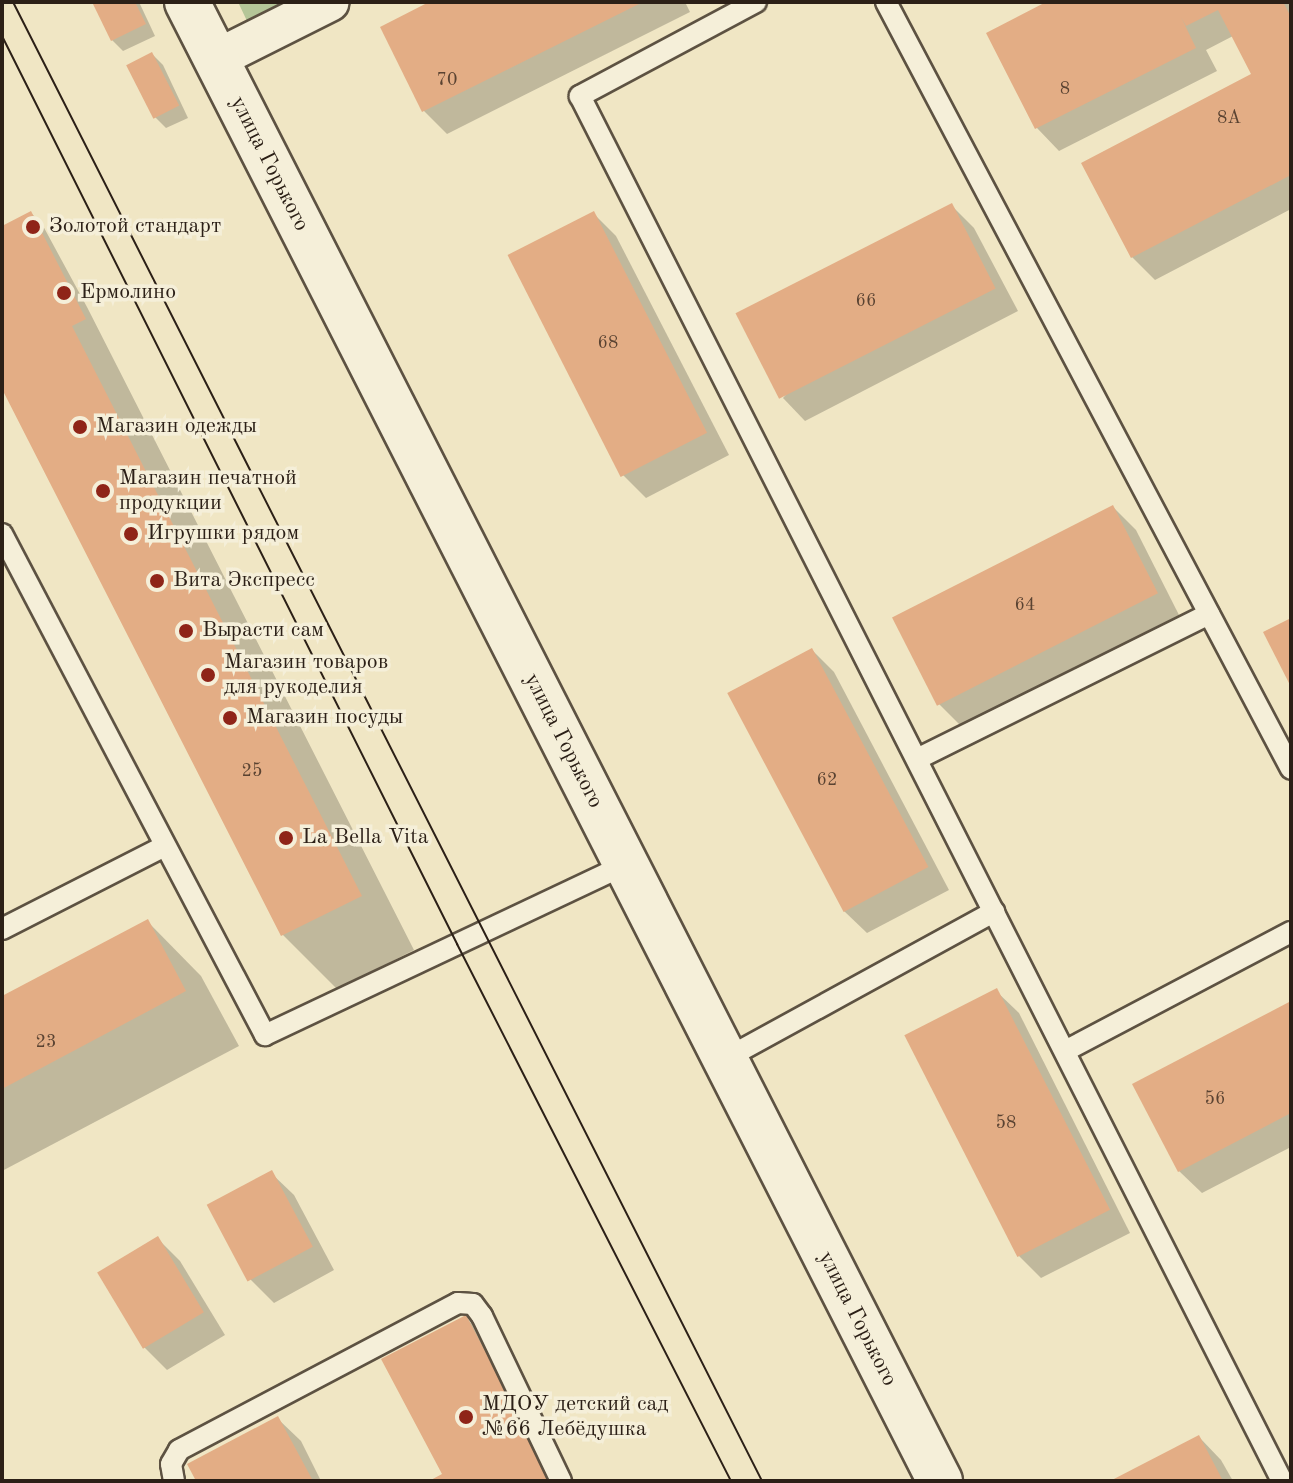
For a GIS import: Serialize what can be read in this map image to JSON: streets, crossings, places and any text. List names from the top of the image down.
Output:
{
  "streets": {
    "street": ["улица Горького"]
  },
  "places": [
    "Золотой стандарт",
    "Ермолино",
    "Магазин одежды",
    "Магазин печатной продукции",
    "Игрушки рядом",
    "Вита Экспресс",
    "Вырасти сам",
    "Магазин товаров для рукоделия",
    "Магазин посуды",
    "La Bella Vita",
    "МДОУ детский сад №66 Лебёдушка"
  ],
  "house_numbers": [
    "70",
    "8",
    "8А",
    "66",
    "68",
    "64",
    "25",
    "62",
    "23",
    "56",
    "58"
  ]
}
